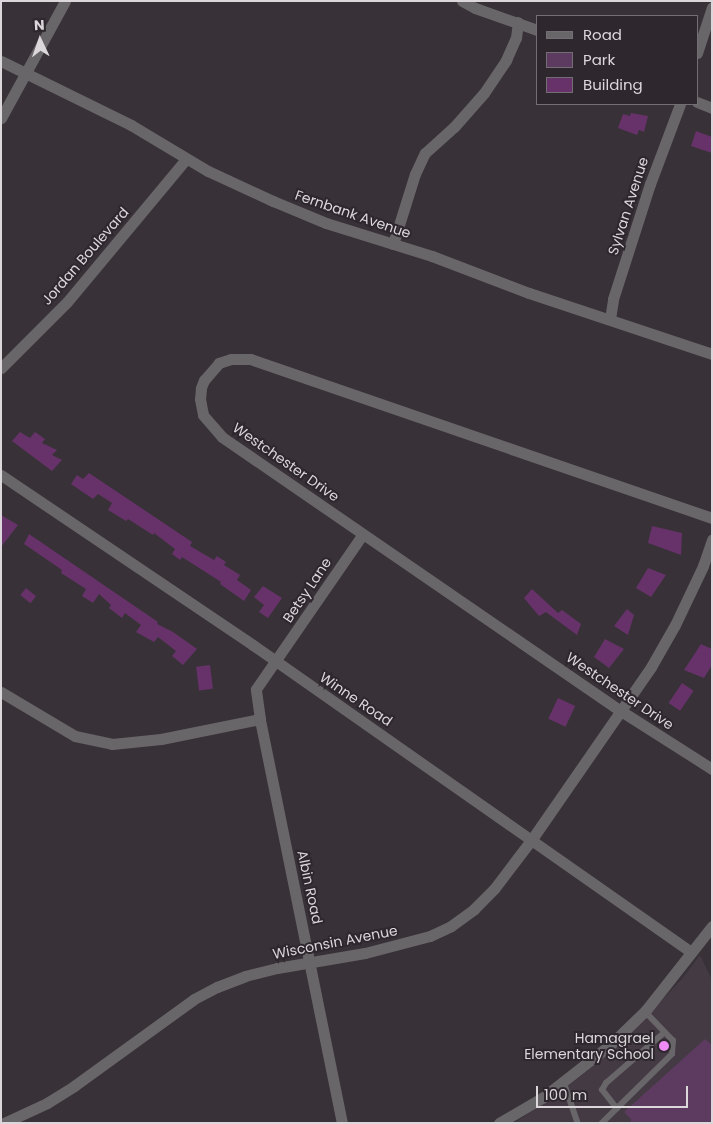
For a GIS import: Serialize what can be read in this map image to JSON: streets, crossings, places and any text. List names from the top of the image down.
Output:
{
  "streets": {
    "street": [
      "Sylvan Avenue",
      "Fernbank Avenue",
      "Jordan Boulevard",
      "Westchester Drive",
      "Betsy Lane",
      "Winne Road",
      "Albin Road",
      "Wisconsin Avenue"
    ]
  },
  "crossings": [
    ["Sylvan Avenue", "Fernbank Avenue"],
    ["Fernbank Avenue", "Jordan Boulevard"],
    ["Westchester Drive", "Betsy Lane"],
    ["Westchester Drive", "Wisconsin Avenue"],
    ["Betsy Lane", "Winne Road"],
    ["Betsy Lane", "Albin Road"],
    ["Winne Road", "Albin Road"],
    ["Winne Road", "Wisconsin Avenue"],
    ["Albin Road", "Wisconsin Avenue"]
  ],
  "places": ["Hamagrael Elementary School"],
  "legend": ["Road", "Park", "Building"],
  "scale_bar": "100 m",
  "north": "top"
}
